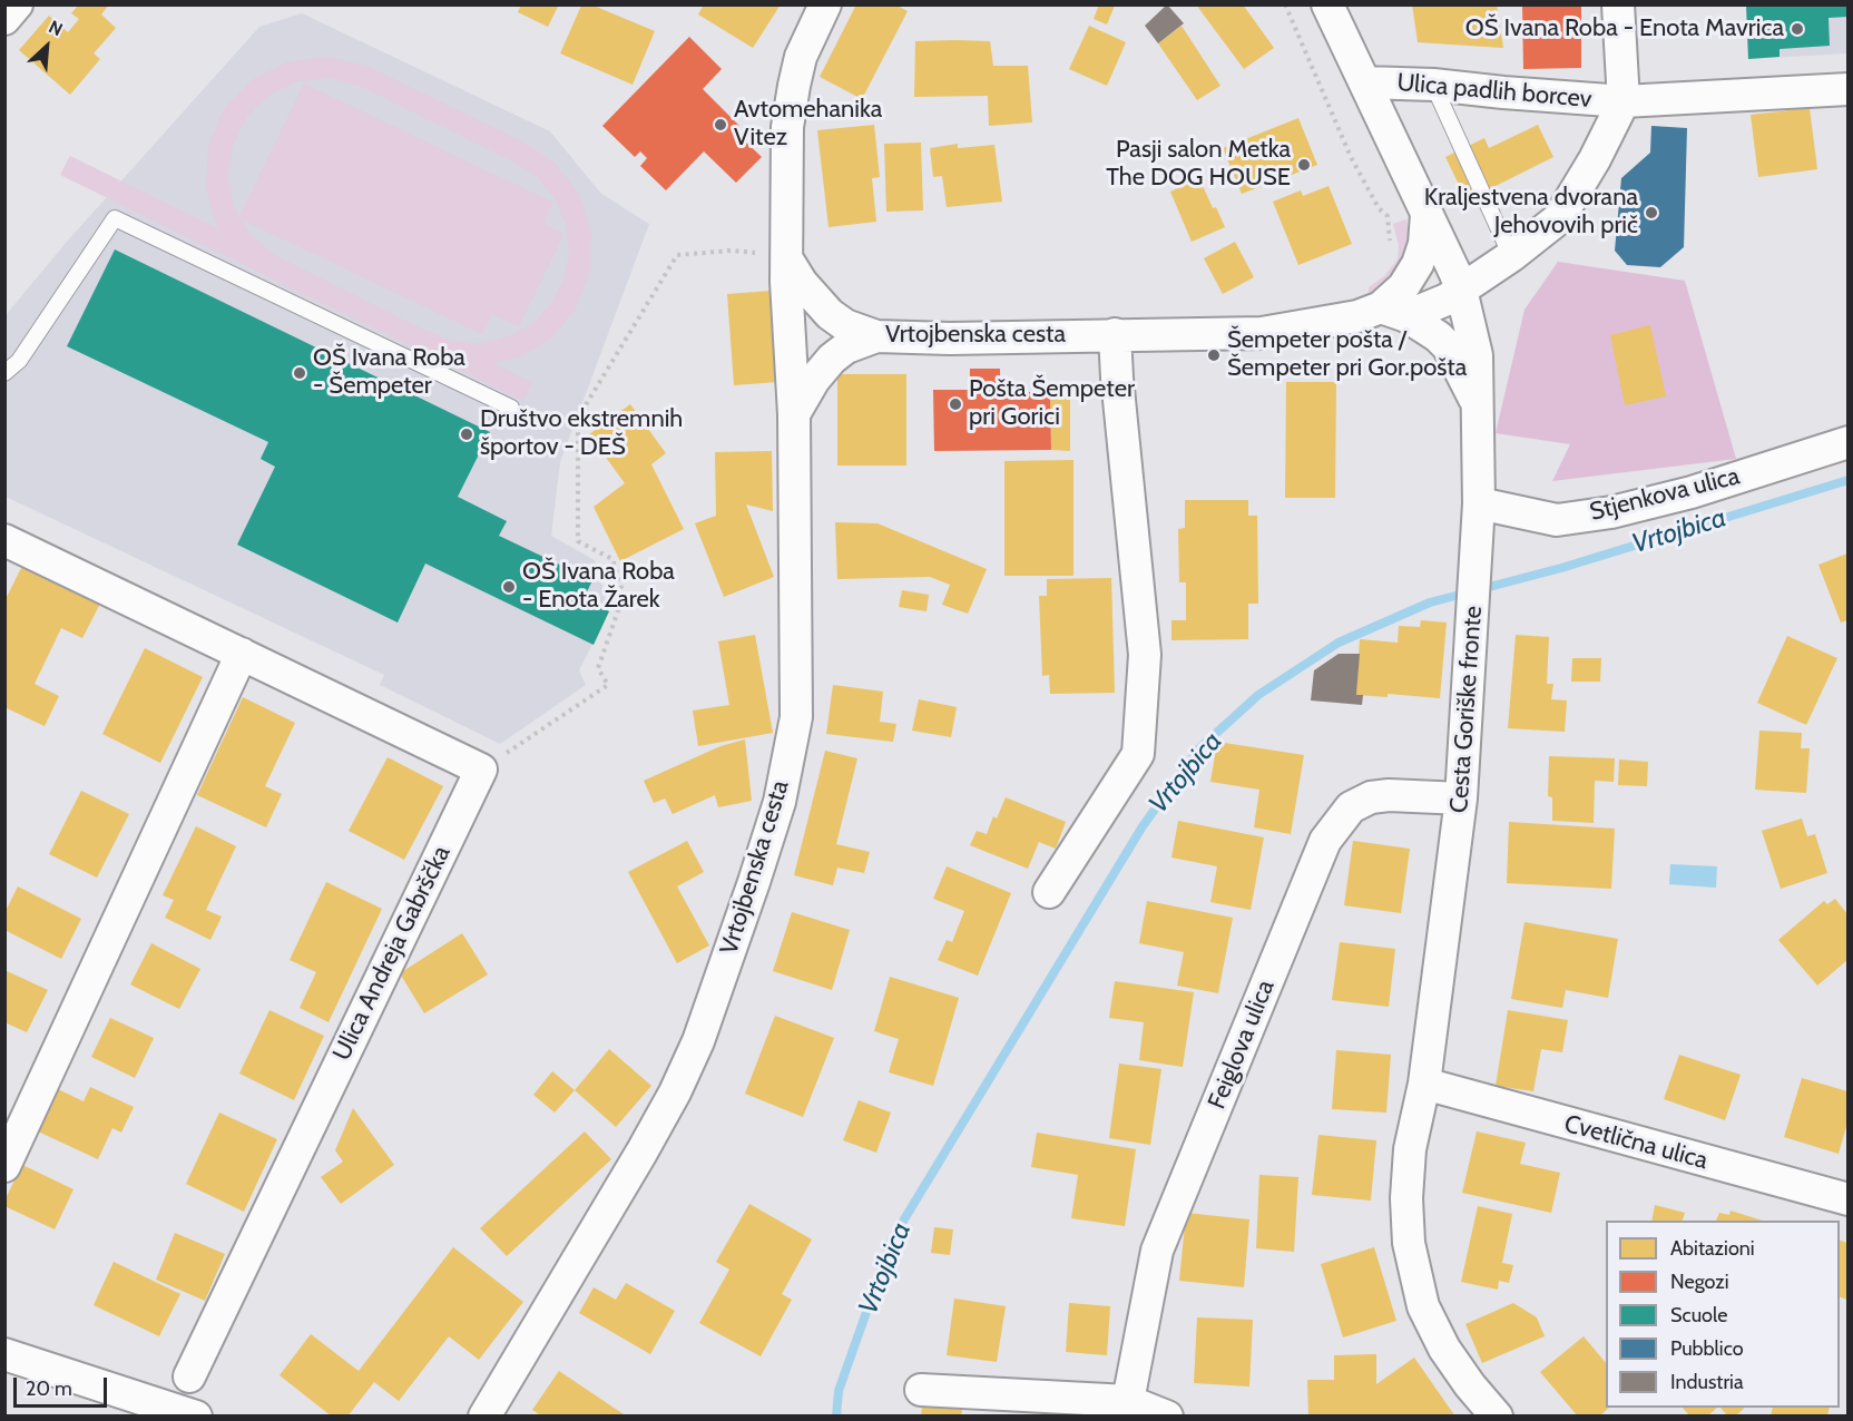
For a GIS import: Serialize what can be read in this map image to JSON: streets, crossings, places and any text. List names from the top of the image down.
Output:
{
  "streets": {
    "street": [
      "Ulica padlih borcev",
      "Vrtojbenska cesta",
      "Stjenkova ulica",
      "Cesta Goriške fronte",
      "Ulica Andreja Gabrščka",
      "Feiglova ulica",
      "Cvetlična ulica"
    ]
  },
  "crossings": [
    ["Ulica padlih borcev", "Vrtojbenska cesta"],
    ["Ulica padlih borcev", "Cesta Goriške fronte"],
    ["Vrtojbenska cesta", "Cesta Goriške fronte"],
    ["Stjenkova ulica", "Cesta Goriške fronte"],
    ["Cesta Goriške fronte", "Feiglova ulica"],
    ["Cesta Goriške fronte", "Cvetlična ulica"]
  ],
  "water": ["Vrtojbica"],
  "places": [
    "OŠ Ivana Roba - Enota Mavrica",
    "Avtomehanika Vitez",
    "Pasji salon Metka The DOG HOUSE",
    "Kraljestvena dvorana Jehovovih prič",
    "Šempeter pošta / Šempeter pri Gor.pošta",
    "OŠ Ivana Roba - Šempeter",
    "Pošta Šempeter pri Gorici",
    "Društvo ekstremnih športov - DEŠ",
    "OŠ Ivana Roba - Enota Žarek"
  ],
  "legend": [
    "Abitazioni",
    "Negozi",
    "Scuole",
    "Pubblico",
    "Industria"
  ],
  "scale_bar": "20 m",
  "north": "top right"
}
